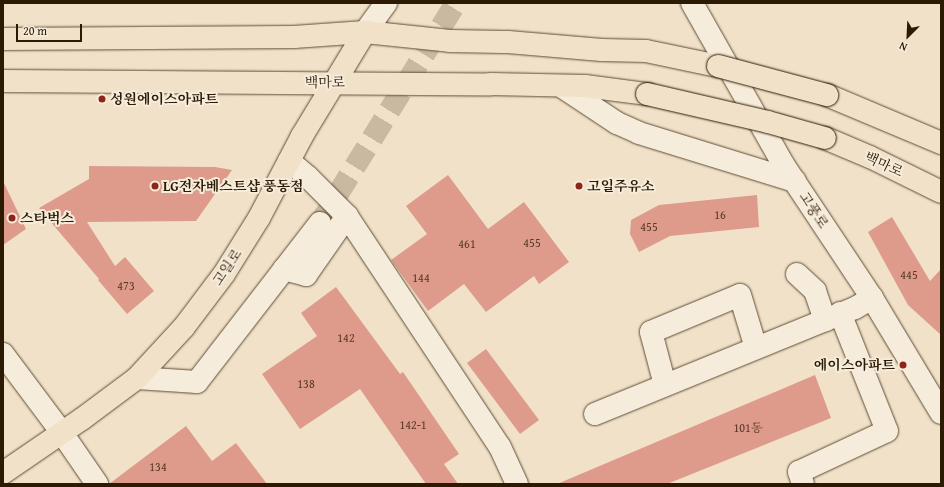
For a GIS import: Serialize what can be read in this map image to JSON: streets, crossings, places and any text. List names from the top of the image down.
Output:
{
  "streets": {
    "main road": ["백마로", "고일로"],
    "street": ["고풍로"]
  },
  "crossings": [
    ["백마로", "고일로"]
  ],
  "places": [
    "성원에이스아파트",
    "LG전자베스트샵 풍동점",
    "고일주유소",
    "스타벅스",
    "에이스아파트"
  ],
  "house_numbers": [
    "16",
    "455",
    "455",
    "461",
    "445",
    "144",
    "473",
    "142",
    "138",
    "142-1",
    "101동",
    "134"
  ],
  "scale_bar": "20 m",
  "north": "bottom left"
}
